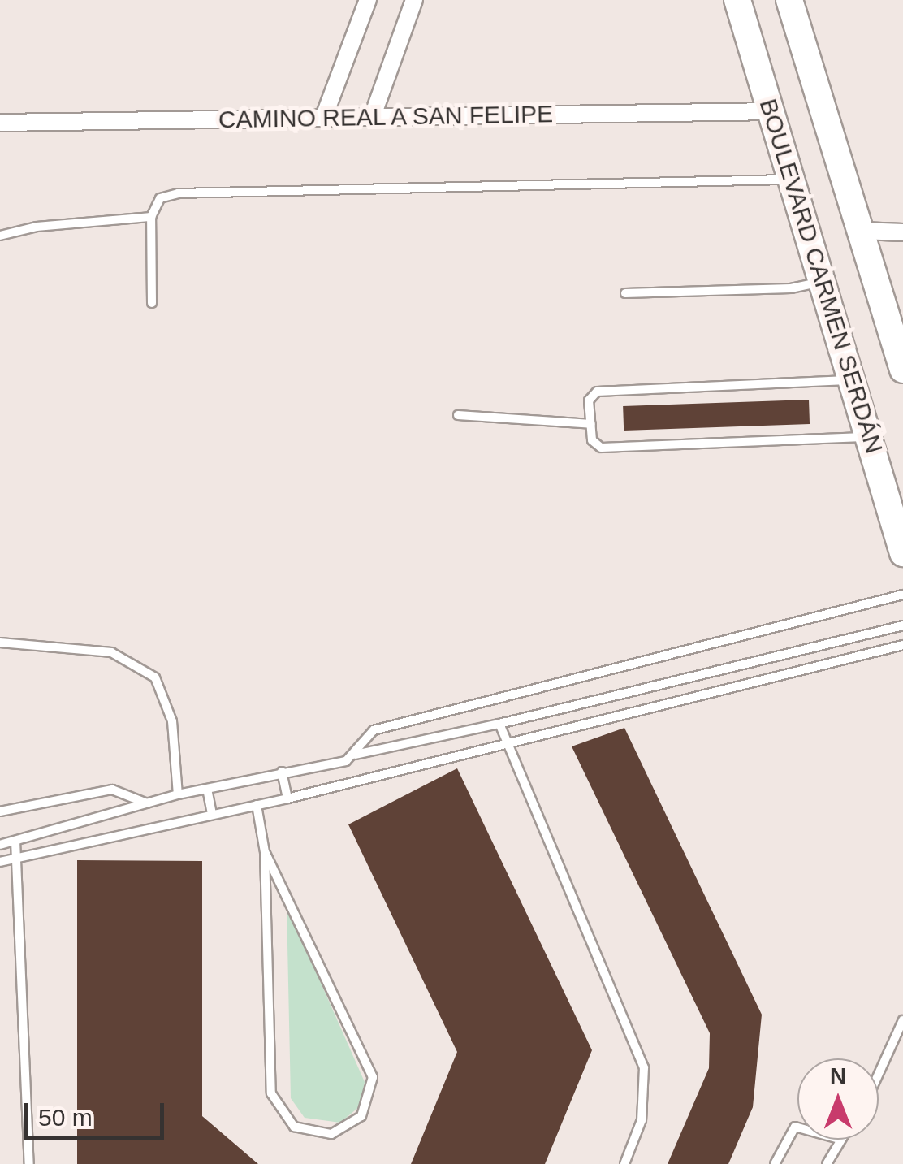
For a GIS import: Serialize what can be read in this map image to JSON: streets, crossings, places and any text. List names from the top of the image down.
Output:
{
  "streets": {
    "main road": ["BOULEVARD CARMEN SERDÁN"],
    "street": ["CAMINO REAL A SAN FELIPE"]
  },
  "crossings": [
    ["CAMINO REAL A SAN FELIPE", "BOULEVARD CARMEN SERDÁN"]
  ],
  "scale_bar": "50 m",
  "north": "top"
}
